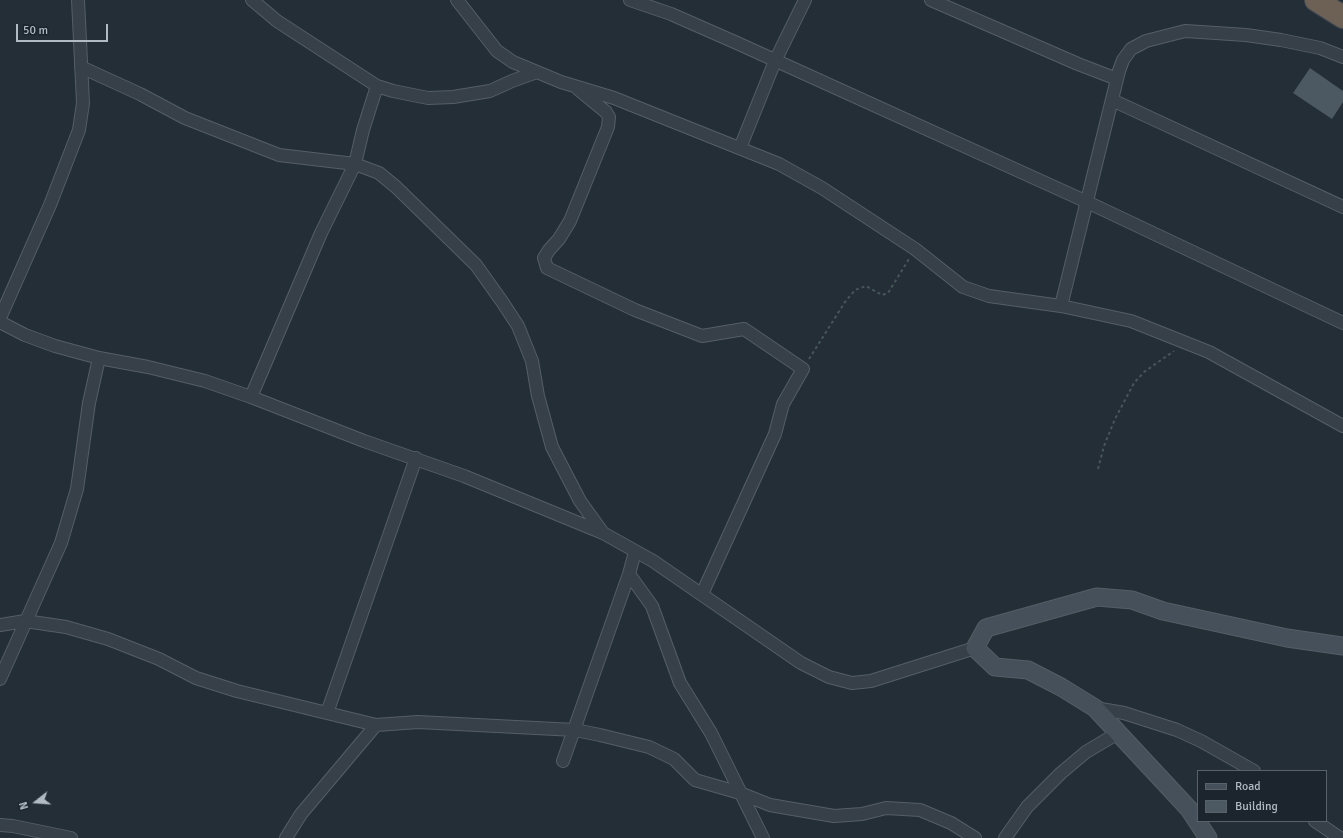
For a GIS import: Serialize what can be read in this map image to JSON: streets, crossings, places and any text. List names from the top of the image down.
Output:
{
  "legend": ["Road", "Building"],
  "scale_bar": "50 m",
  "north": "left"
}
